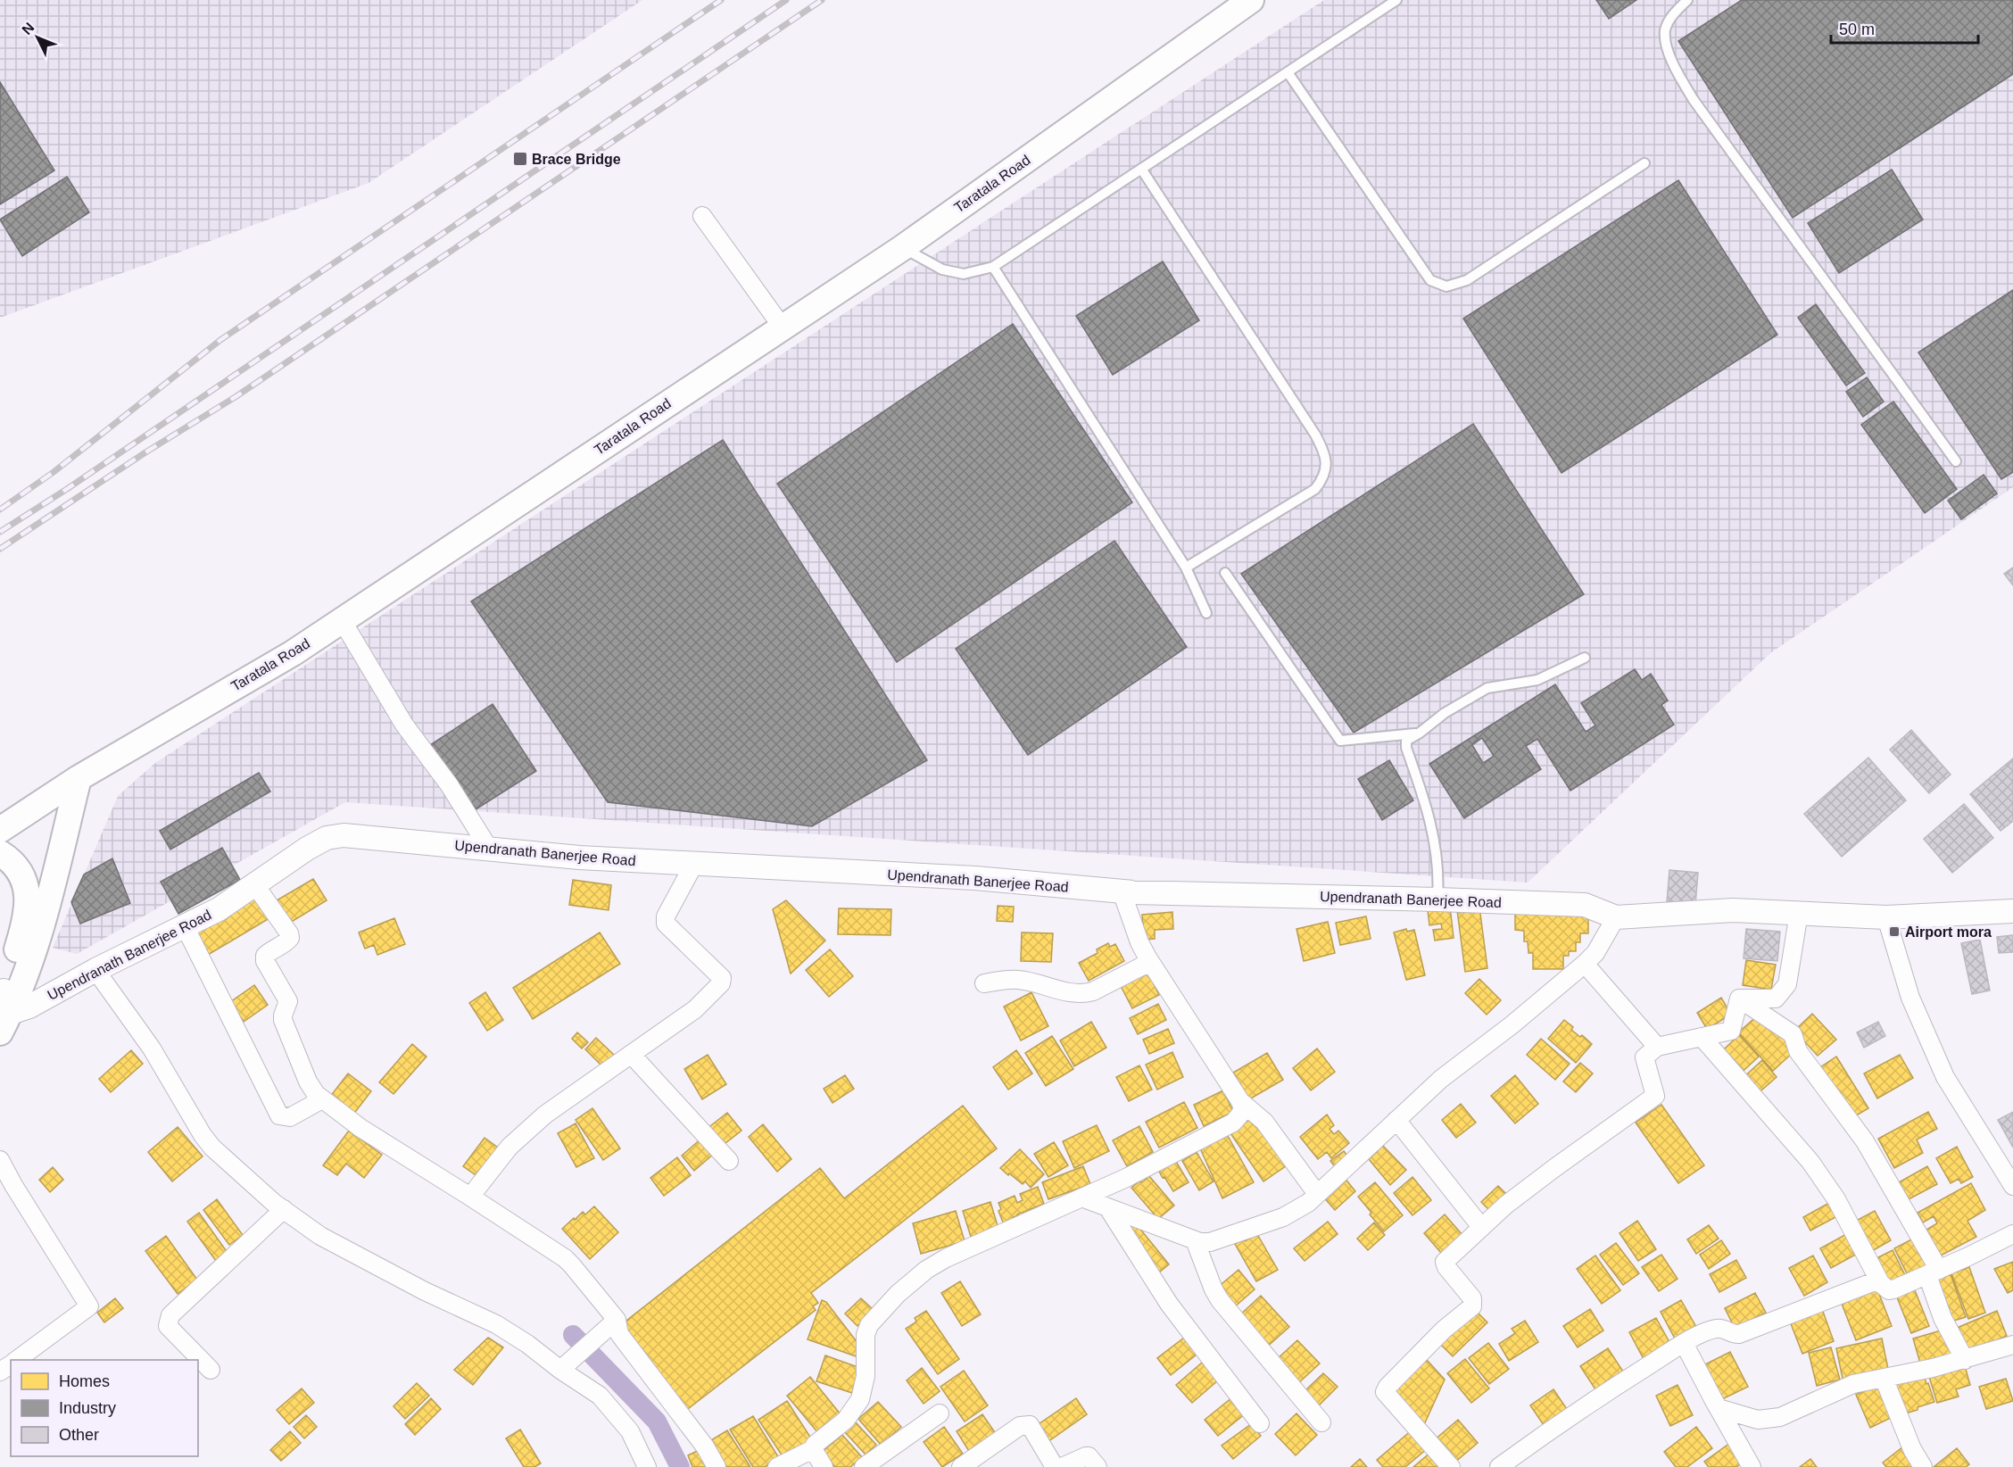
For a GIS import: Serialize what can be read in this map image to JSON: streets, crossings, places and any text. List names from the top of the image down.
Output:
{
  "streets": {
    "main road": ["Taratala Road"],
    "street": ["Upendranath Banerjee Road"]
  },
  "places": {
    "transit": ["Brace Bridge", "Airport mora"]
  },
  "legend": ["Homes", "Industry", "Other"],
  "scale_bar": "50 m",
  "north": "top left"
}
